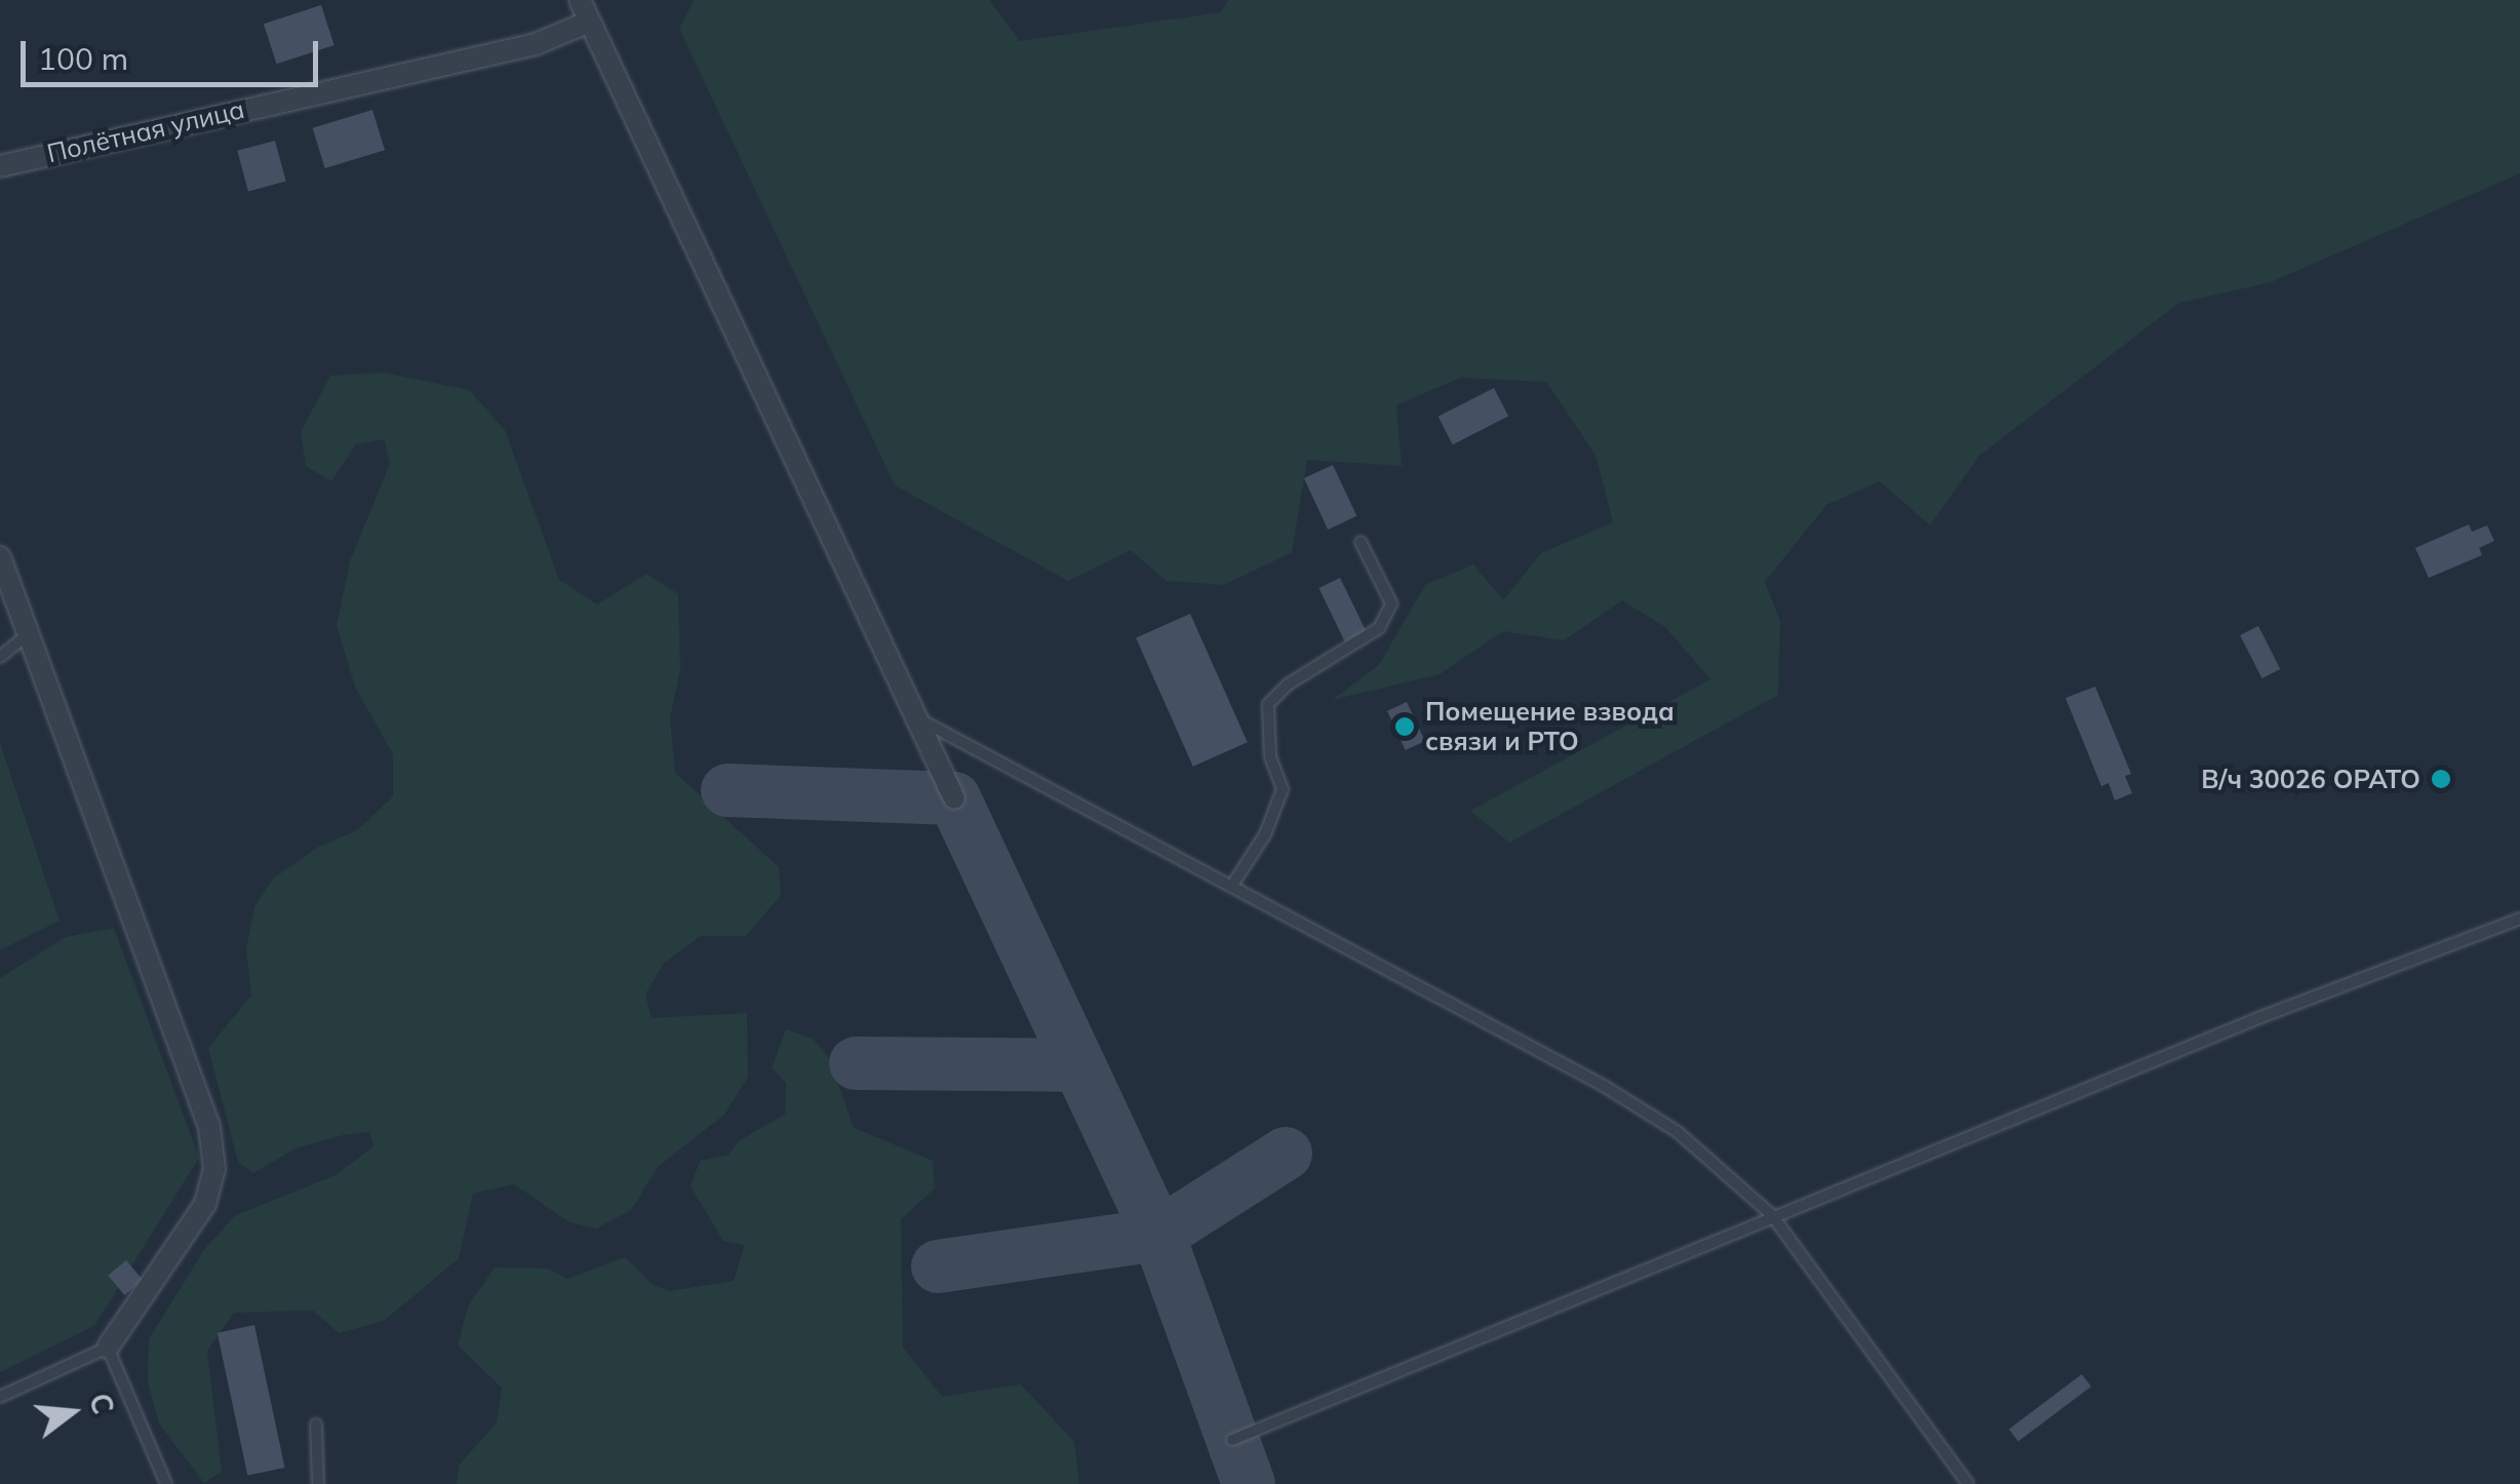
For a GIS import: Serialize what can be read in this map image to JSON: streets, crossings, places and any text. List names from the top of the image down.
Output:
{
  "streets": {
    "street": ["Полётная улица"]
  },
  "places": ["Помещение взвода связи и РТО", "В/ч 30026 ОРАТО"],
  "scale_bar": "100 m",
  "north": "right"
}
